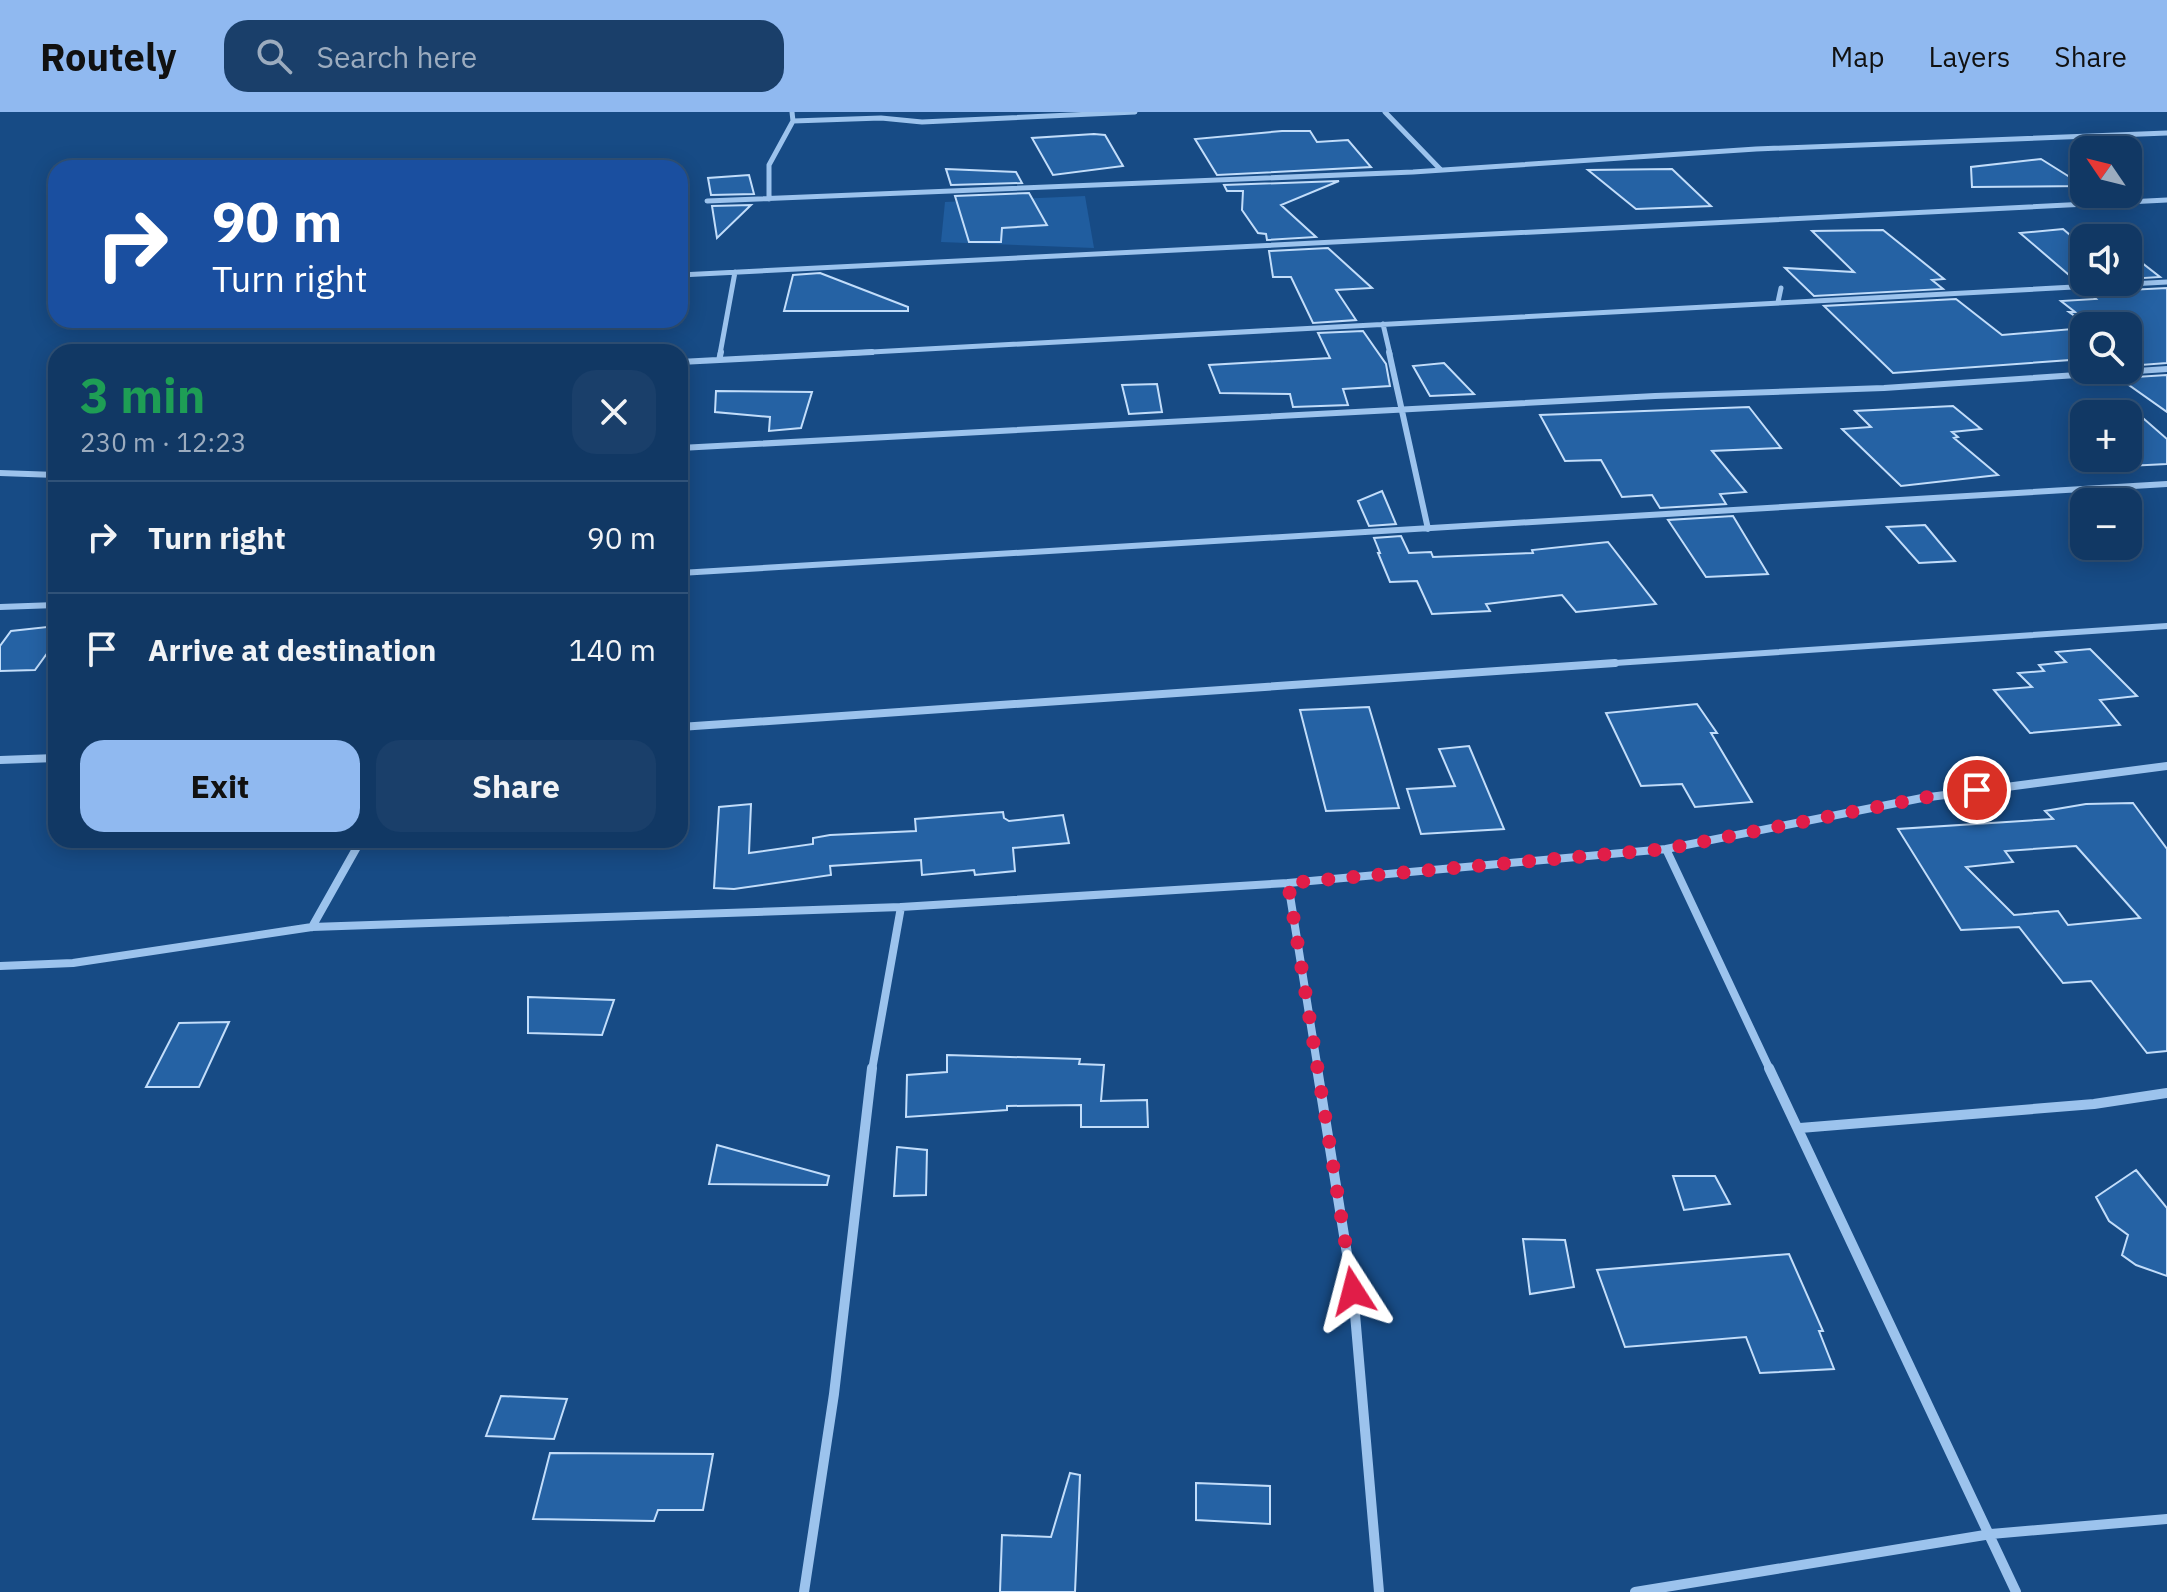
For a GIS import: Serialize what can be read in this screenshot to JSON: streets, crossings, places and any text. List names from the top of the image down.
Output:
{
  "north": "top left",
  "page": {
    "header": "Routely",
    "search": "Search here",
    "nav": ["Map", "Layers", "Share"],
    "map_buttons": ["+", "−"],
    "turn": ["90 m", "Turn right"],
    "heading": ["3 min", "230 m · 12:23"],
    "list": [
      {
        "name": "Turn right",
        "value": "90 m"
      },
      {
        "name": "Arrive at destination",
        "value": "140 m"
      }
    ],
    "buttons": ["Exit", "Share"]
  }
}
